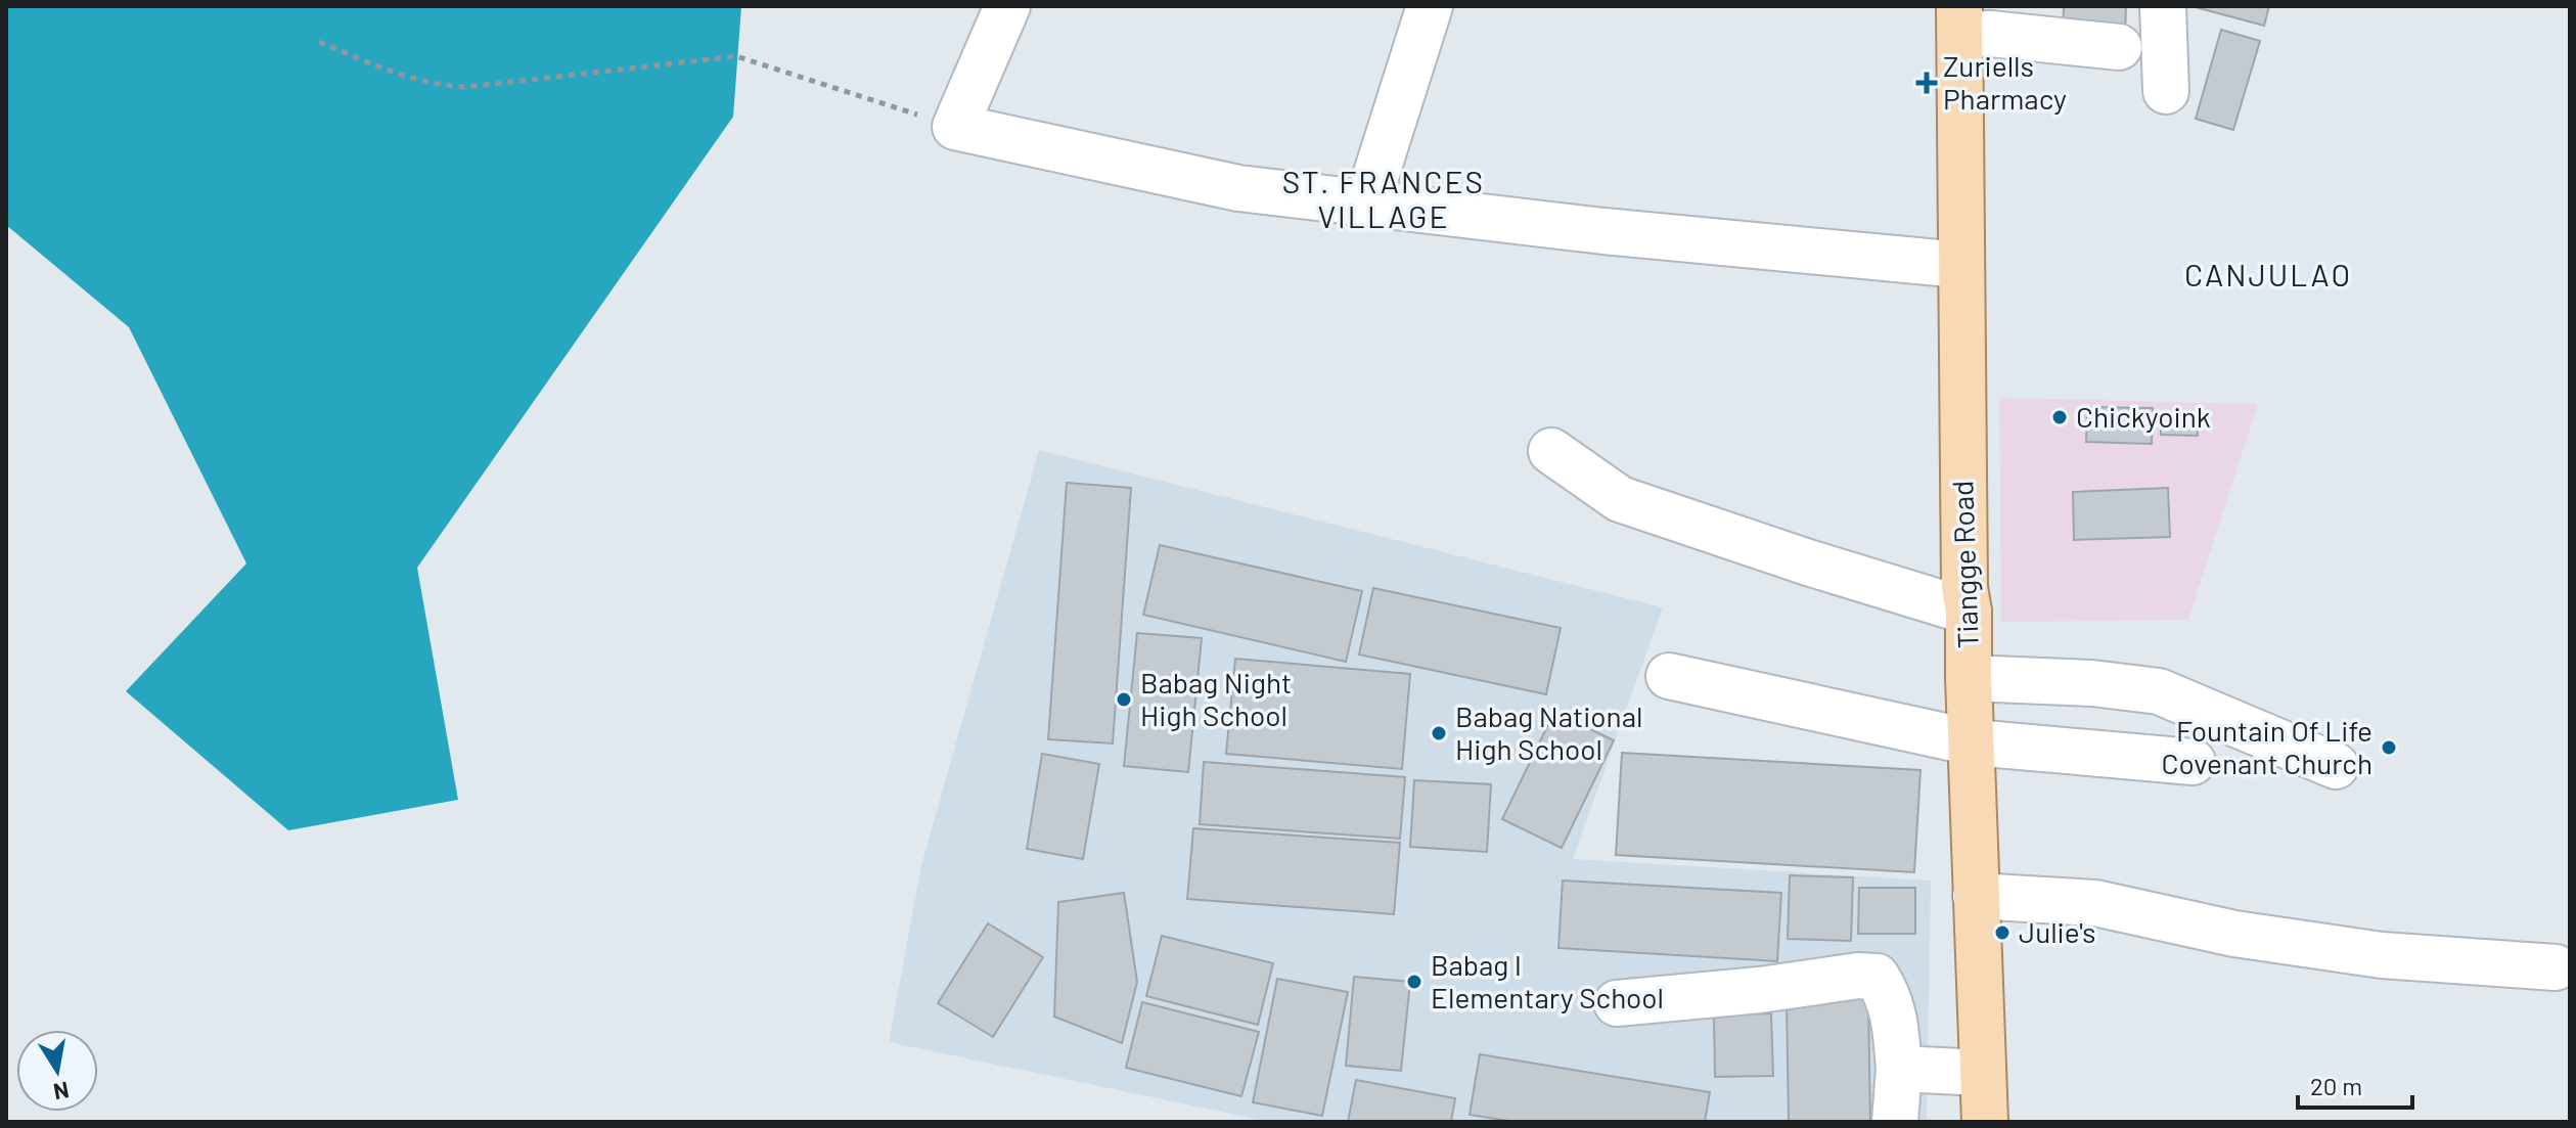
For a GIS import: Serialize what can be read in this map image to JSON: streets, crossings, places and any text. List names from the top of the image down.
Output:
{
  "streets": {
    "main road": ["Tiangge Road"]
  },
  "districts": ["ST. FRANCES VILLAGE", "CANJULAO"],
  "places": {
    "health": ["Zuriells Pharmacy"],
    "other": [
      "Chickyoink",
      "Babag Night High School",
      "Babag National High School",
      "Fountain Of Life Covenant Church",
      "Julie's",
      "Babag I Elementary School"
    ]
  },
  "scale_bar": "20 m",
  "north": "bottom"
}
